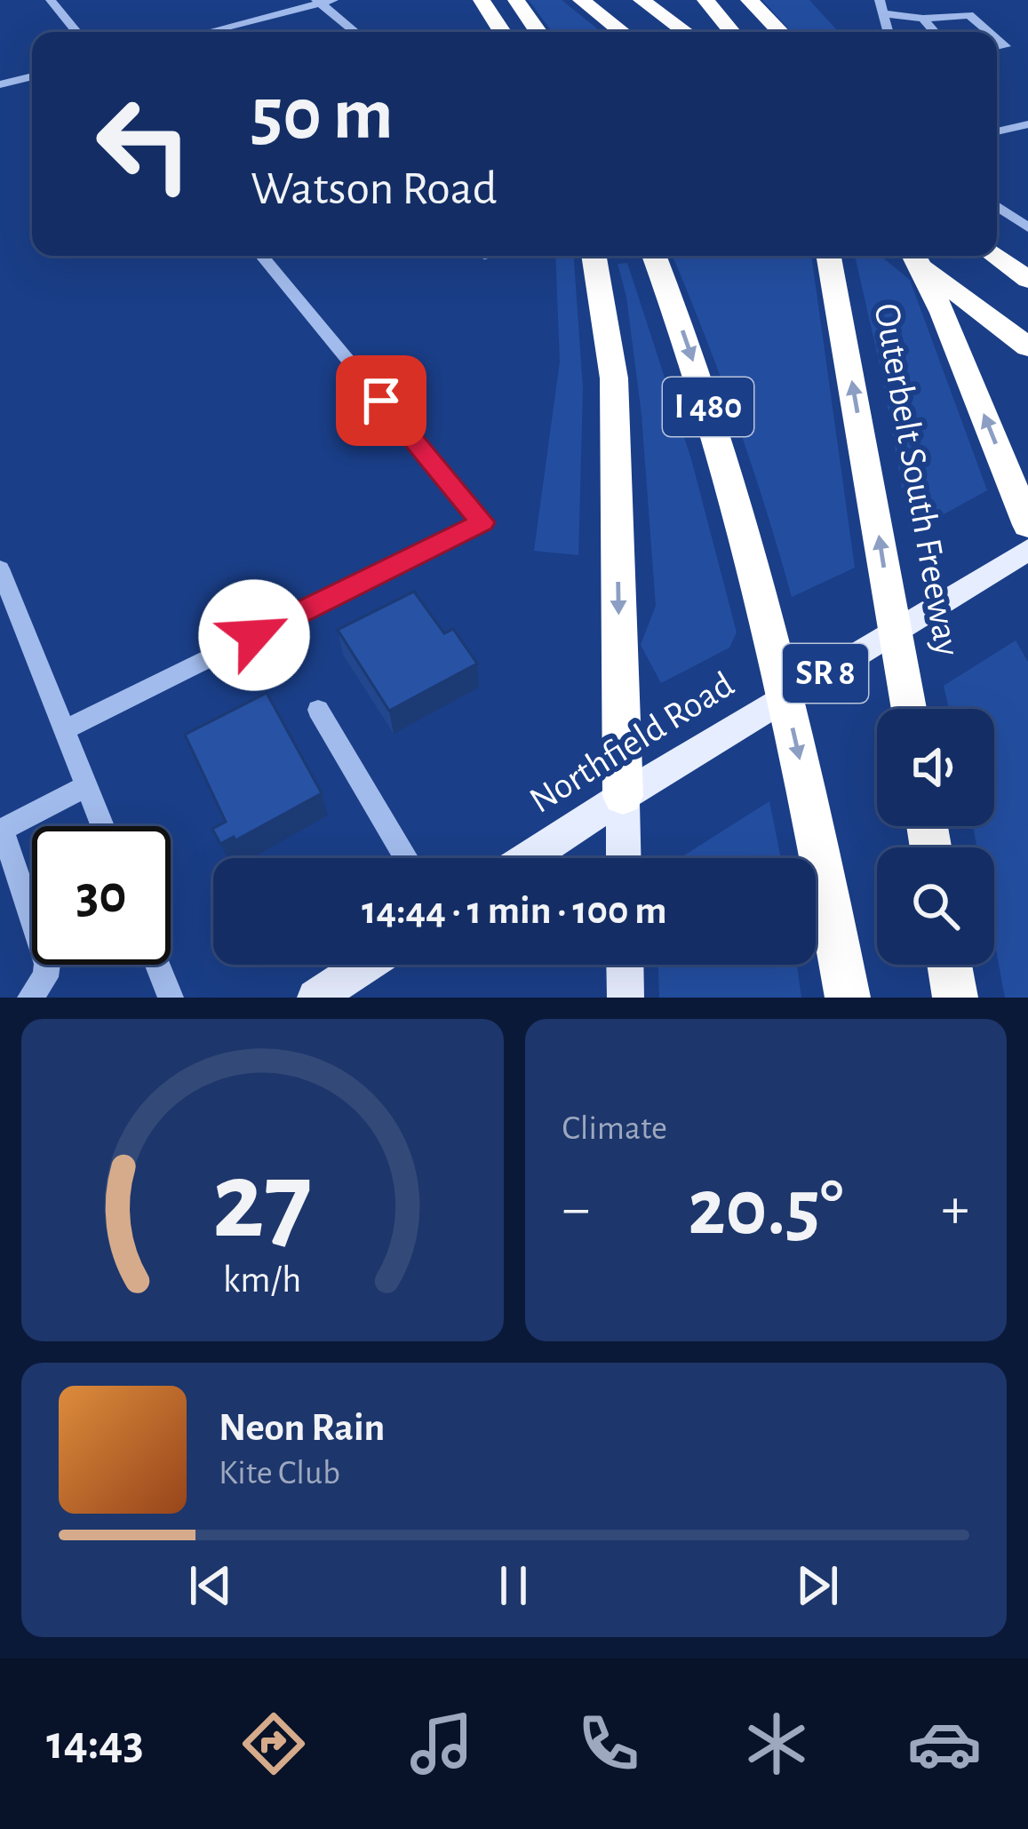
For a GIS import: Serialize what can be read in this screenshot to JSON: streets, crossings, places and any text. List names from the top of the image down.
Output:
{
  "streets": {
    "highway": ["I 480", "Outerbelt South Freeway"],
    "main road": ["SR 8", "Northfield Road"]
  },
  "page": {
    "turn": ["50 m", "Watson Road"],
    "limit": "30",
    "trip": "14:44 · 1 min · 100 m",
    "tile": "Climate",
    "heat": ["−", "20.5°", "+"],
    "song": ["Neon Rain", "Kite Club"],
    "tabs": "14:43",
    "gauge": ["27", "km/h"]
  }
}
